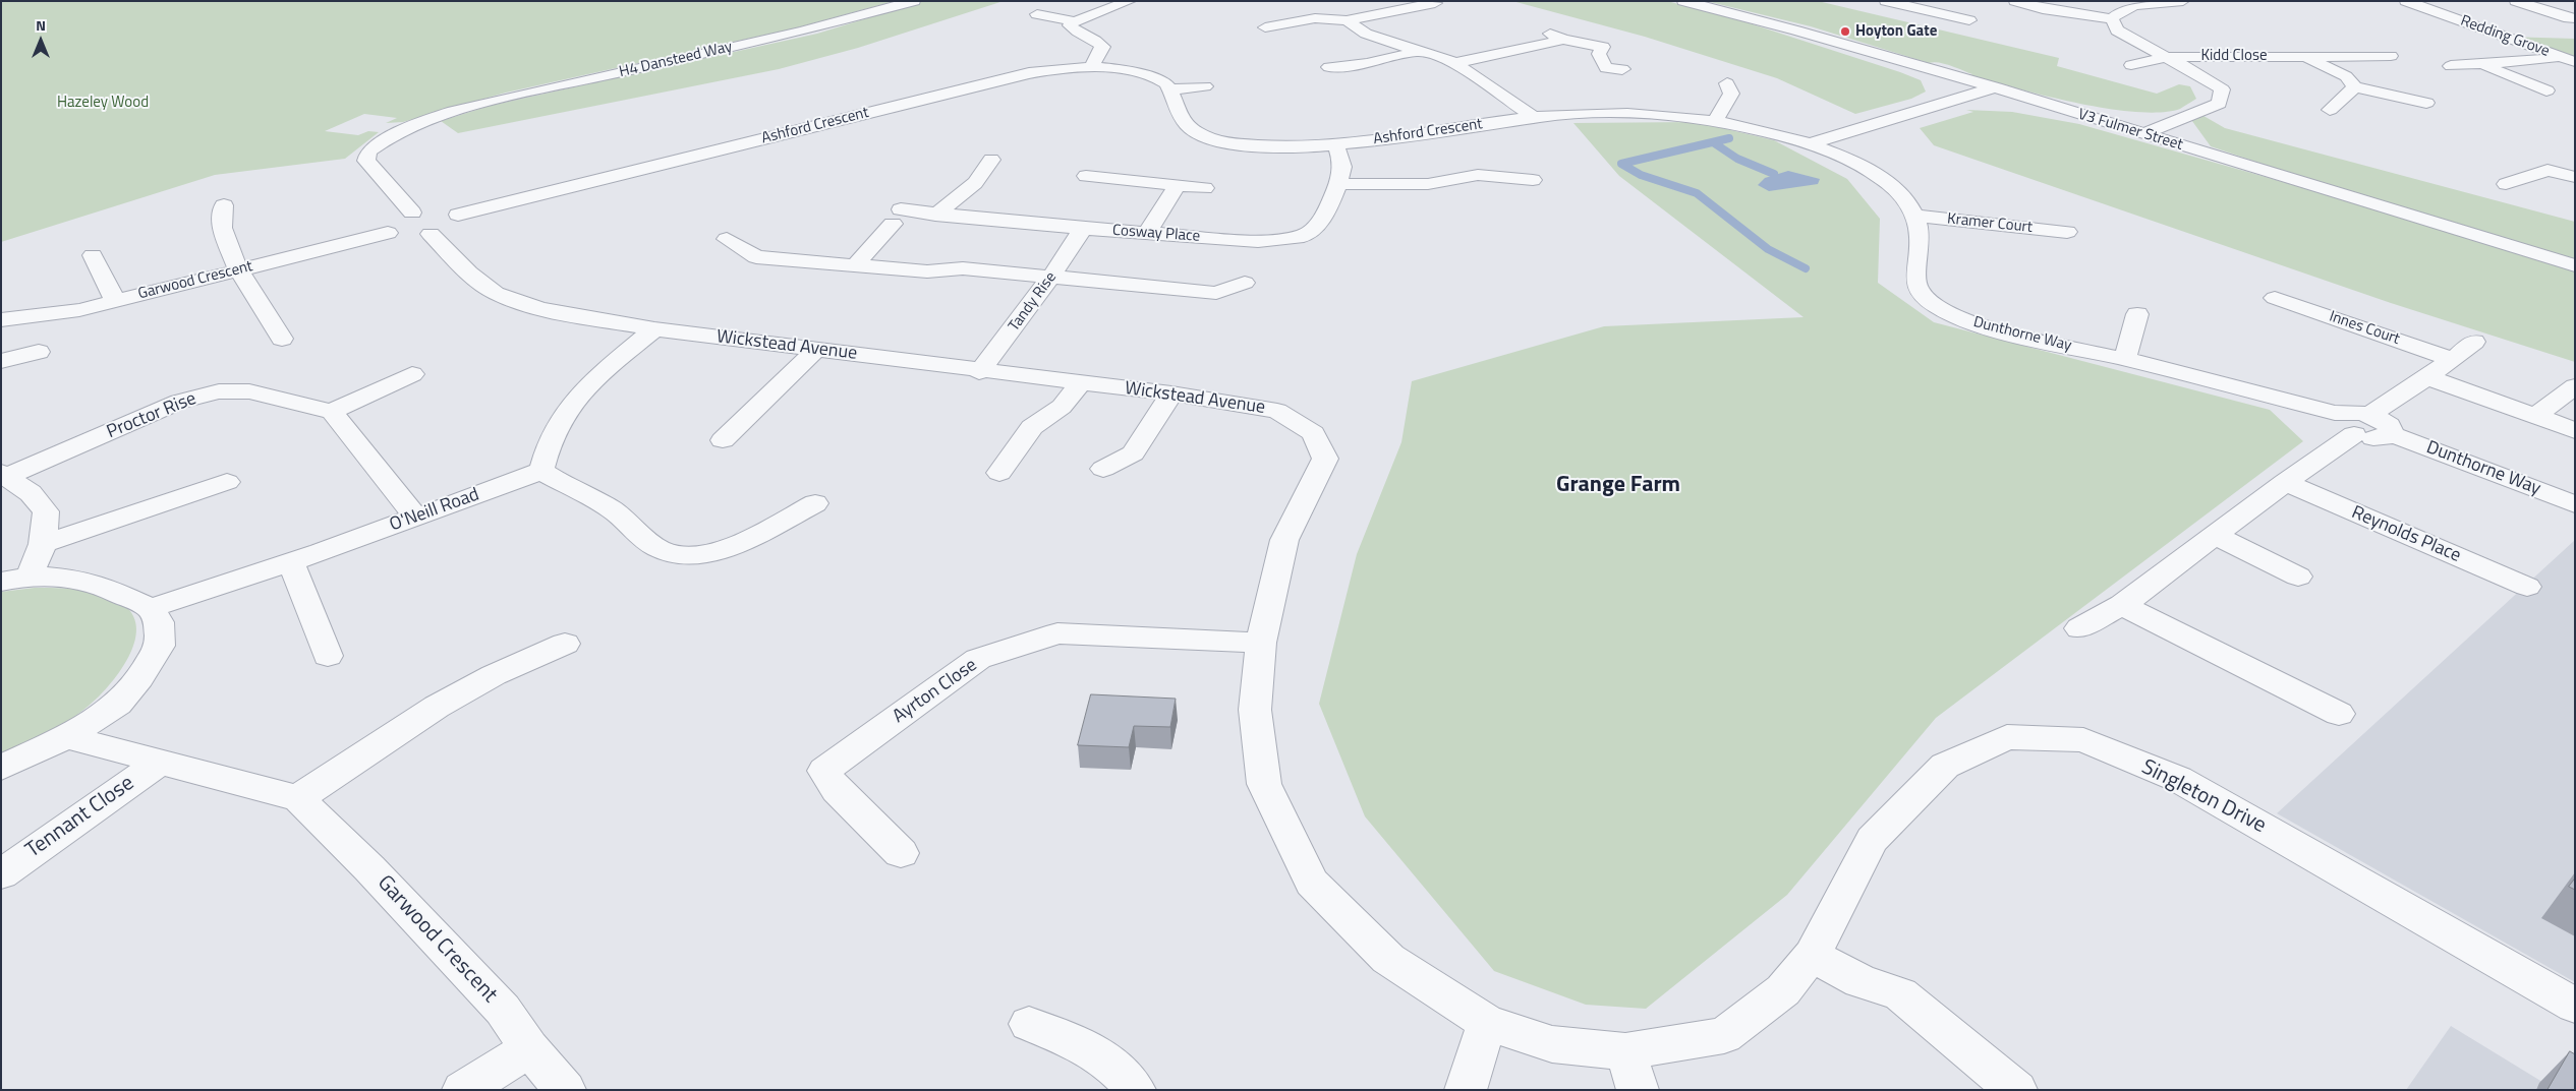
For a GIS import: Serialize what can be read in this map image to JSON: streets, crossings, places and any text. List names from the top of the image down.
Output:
{
  "streets": {
    "street": [
      "Redding Grove",
      "Kidd Close",
      "H4 Dansteed Way",
      "Ashford Crescent",
      "V3 Fulmer Street",
      "Kramer Court",
      "Cosway Place",
      "Garwood Crescent",
      "Tandy Rise",
      "Innes Court",
      "Dunthorne Way",
      "Wickstead Avenue",
      "Proctor Rise",
      "O'Neill Road",
      "Reynolds Place",
      "Ayrton Close",
      "Singleton Drive",
      "Tennant Close"
    ]
  },
  "crossings": [
    ["H4 Dansteed Way", "Ashford Crescent"],
    ["H4 Dansteed Way", "Garwood Crescent"],
    ["H4 Dansteed Way", "Wickstead Avenue"],
    ["Ashford Crescent", "Cosway Place"],
    ["Ashford Crescent", "Garwood Crescent"],
    ["Ashford Crescent", "Dunthorne Way"],
    ["Ashford Crescent", "Wickstead Avenue"],
    ["Kramer Court", "Dunthorne Way"],
    ["Cosway Place", "Tandy Rise"],
    ["Garwood Crescent", "Wickstead Avenue"],
    ["Garwood Crescent", "Tennant Close"],
    ["Tandy Rise", "Wickstead Avenue"],
    ["Wickstead Avenue", "Ayrton Close"],
    ["Wickstead Avenue", "Singleton Drive"]
  ],
  "districts": ["Grange Farm"],
  "parks": ["Hazeley Wood"],
  "places": ["Hoyton Gate"],
  "north": "top"
}
